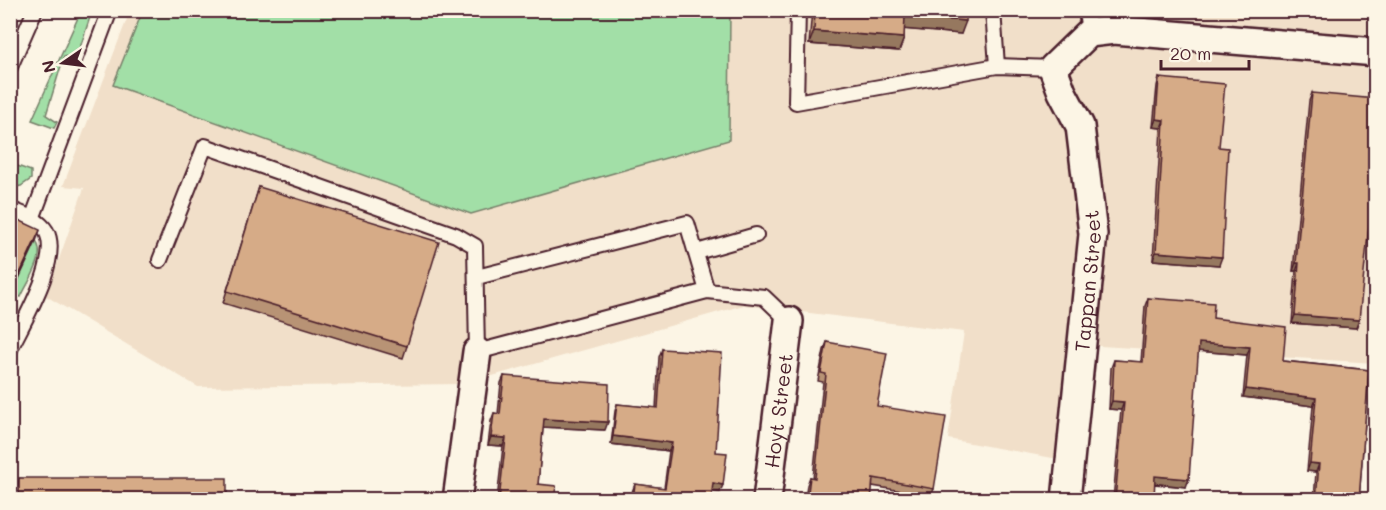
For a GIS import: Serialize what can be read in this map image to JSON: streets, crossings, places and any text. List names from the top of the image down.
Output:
{
  "streets": {
    "street": ["Tappan Street", "Hoyt Street"]
  },
  "scale_bar": "20 m",
  "north": "left"
}
